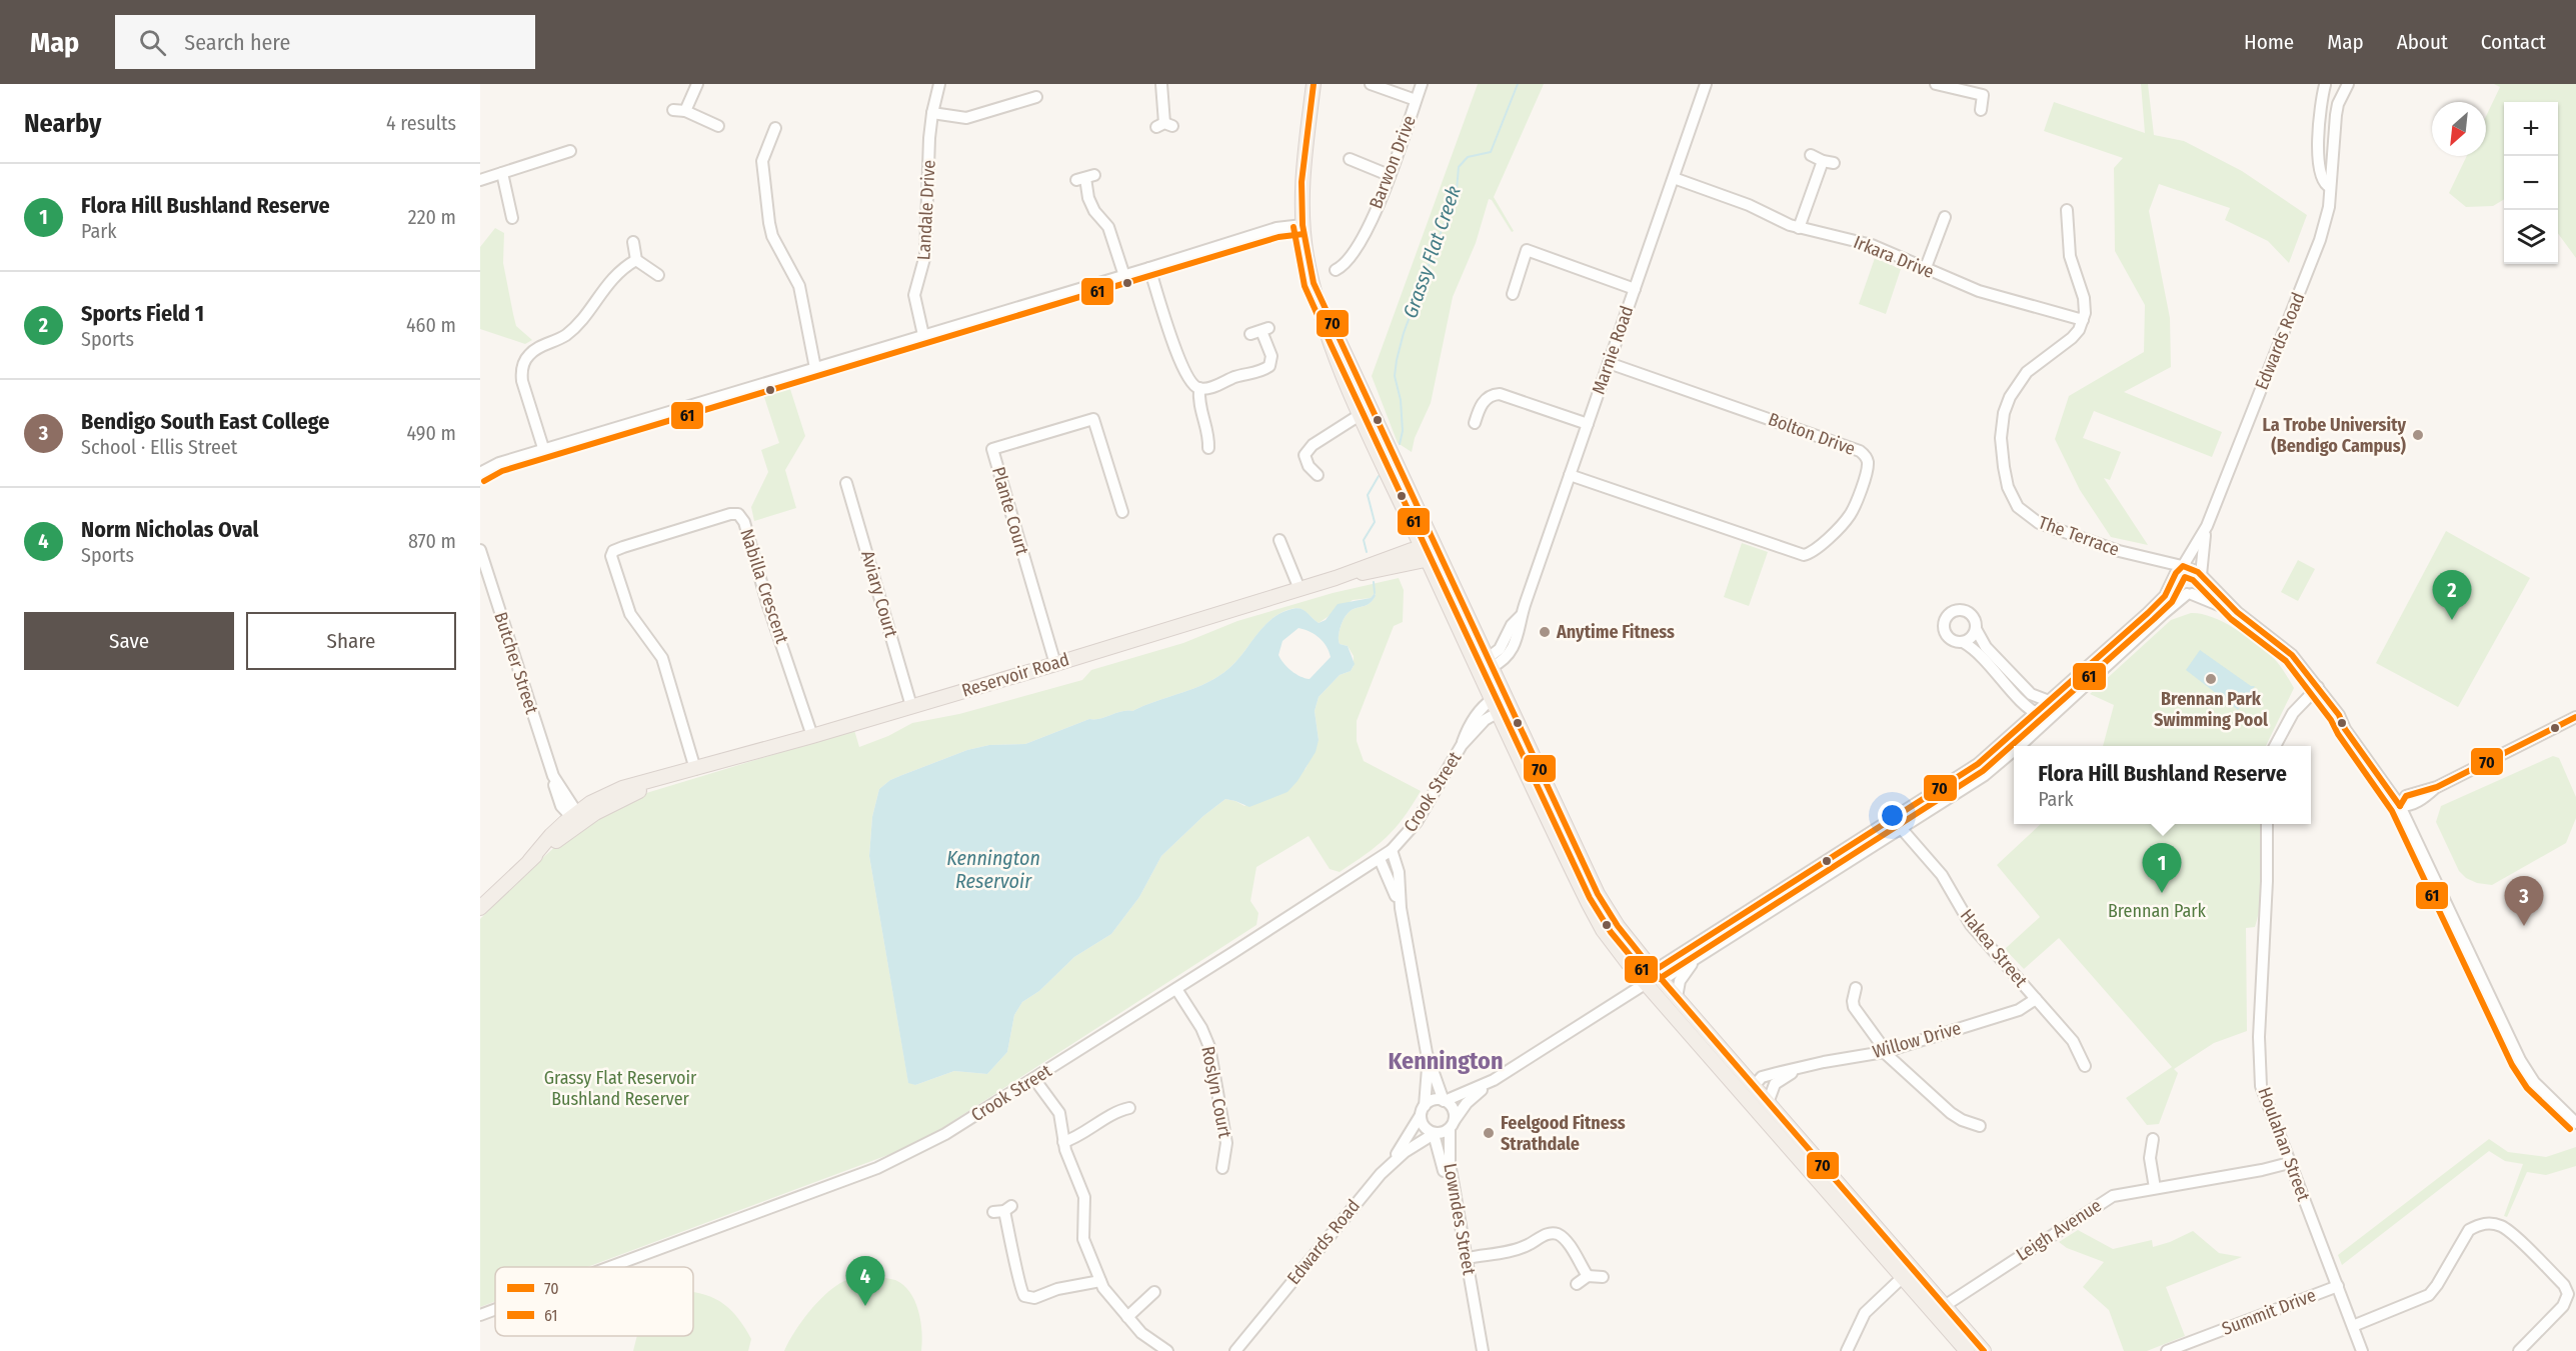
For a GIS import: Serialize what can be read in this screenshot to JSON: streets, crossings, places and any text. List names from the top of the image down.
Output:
{
  "streets": {
    "main road": ["Reservoir Road"],
    "street": [
      "Barwon Drive",
      "Landale Drive",
      "Irkara Drive",
      "Edwards Road",
      "Marnie Road",
      "Bolton Drive",
      "Plante Court",
      "The Terrace",
      "Nabilla Crescent",
      "Aviary Court",
      "Butcher Street",
      "Crook Street",
      "Hakea Street",
      "Willow Drive",
      "Roslyn Court",
      "Houlahan Street",
      "Lowndes Street",
      "Leigh Avenue",
      "Summit Drive"
    ]
  },
  "crossings": [
    ["Irkara Drive", "Marnie Road"],
    ["Irkara Drive", "The Terrace"],
    ["Edwards Road", "The Terrace"],
    ["Edwards Road", "Lowndes Street"],
    ["Marnie Road", "Bolton Drive"],
    ["Plante Court", "Reservoir Road"],
    ["Nabilla Crescent", "Reservoir Road"],
    ["Aviary Court", "Reservoir Road"],
    ["Butcher Street", "Reservoir Road"],
    ["Crook Street", "Roslyn Court"],
    ["Hakea Street", "Willow Drive"],
    ["Houlahan Street", "Leigh Avenue"],
    ["Houlahan Street", "Summit Drive"]
  ],
  "districts": ["Kennington"],
  "water": ["Grassy Flat Creek", "Kennington Reservoir"],
  "parks": ["Brennan Park", "Grassy Flat Reservoir Bushland Reserver"],
  "places": [
    "La Trobe University (Bendigo Campus)",
    "Anytime Fitness",
    "Brennan Park Swimming Pool",
    "Feelgood Fitness Strathdale"
  ],
  "lines": ["transit line 70", "transit line 61"],
  "legend": ["70", "61"],
  "north": "bottom left",
  "page": {
    "header": "Map",
    "search": "Search here",
    "nav": [
      "Home",
      "Map",
      "About",
      "Contact"
    ],
    "heading": ["Nearby", "4 results"],
    "map_buttons": ["+", "−"],
    "list": [
      {
        "mark": "1",
        "name": "Flora Hill Bushland Reserve",
        "note": "Park",
        "value": "220 m"
      },
      {
        "mark": "2",
        "name": "Sports Field 1",
        "note": "Sports",
        "value": "460 m"
      },
      {
        "mark": "3",
        "name": "Bendigo South East College",
        "note": "School · Ellis Street",
        "value": "490 m"
      },
      {
        "mark": "4",
        "name": "Norm Nicholas Oval",
        "note": "Sports",
        "value": "870 m"
      }
    ],
    "pins": [
      "2",
      "1",
      "3",
      "4"
    ],
    "buttons": ["Save", "Share"],
    "popup": ["Flora Hill Bushland Reserve", "Park"]
  }
}
